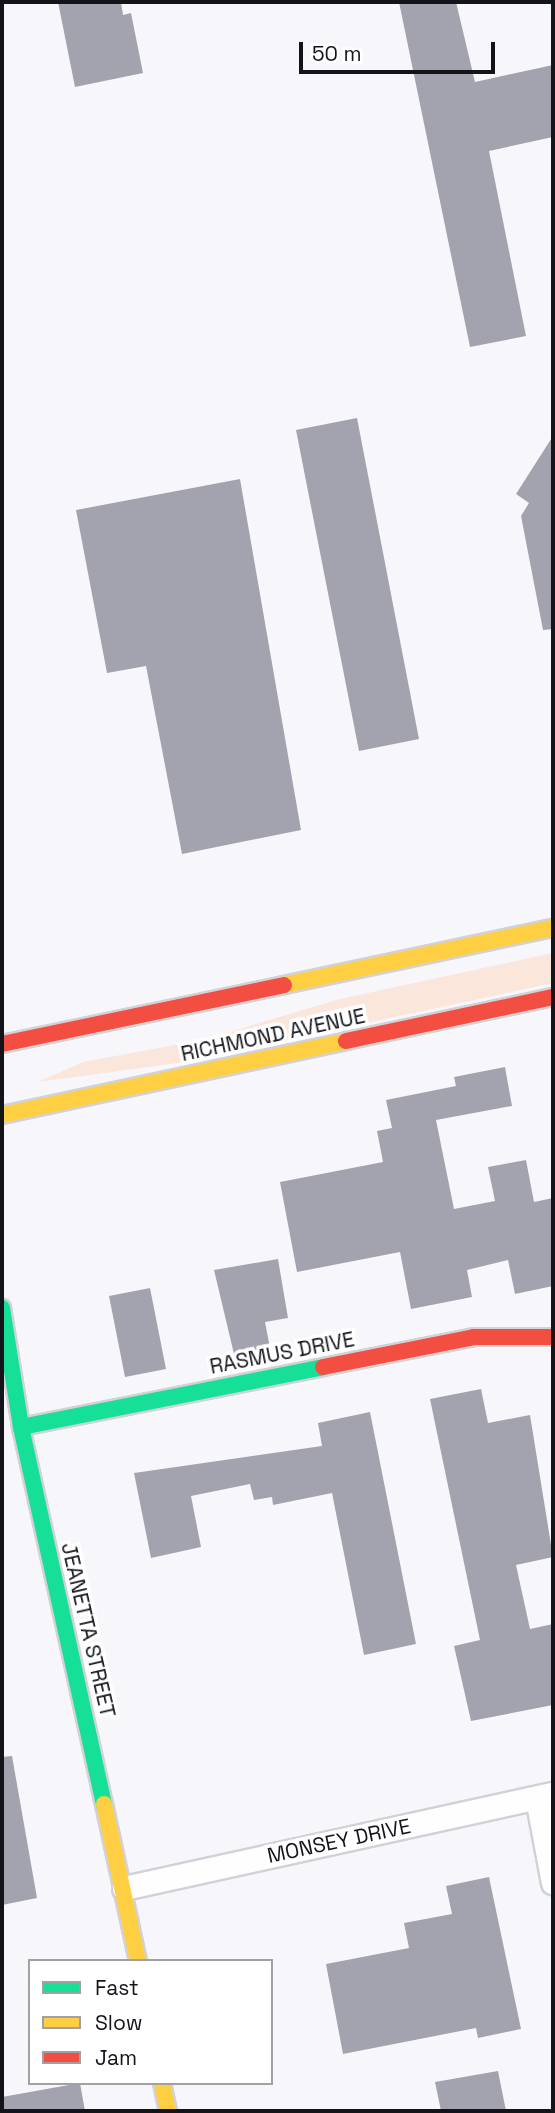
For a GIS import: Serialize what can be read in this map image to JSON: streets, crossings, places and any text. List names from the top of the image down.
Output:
{
  "streets": {
    "street": [
      "RICHMOND AVENUE",
      "RASMUS DRIVE",
      "JEANETTA STREET",
      "MONSEY DRIVE"
    ]
  },
  "crossings": [
    ["RASMUS DRIVE", "JEANETTA STREET"],
    ["JEANETTA STREET", "MONSEY DRIVE"]
  ],
  "legend": ["Fast", "Slow", "Jam"],
  "scale_bar": "50 m"
}
